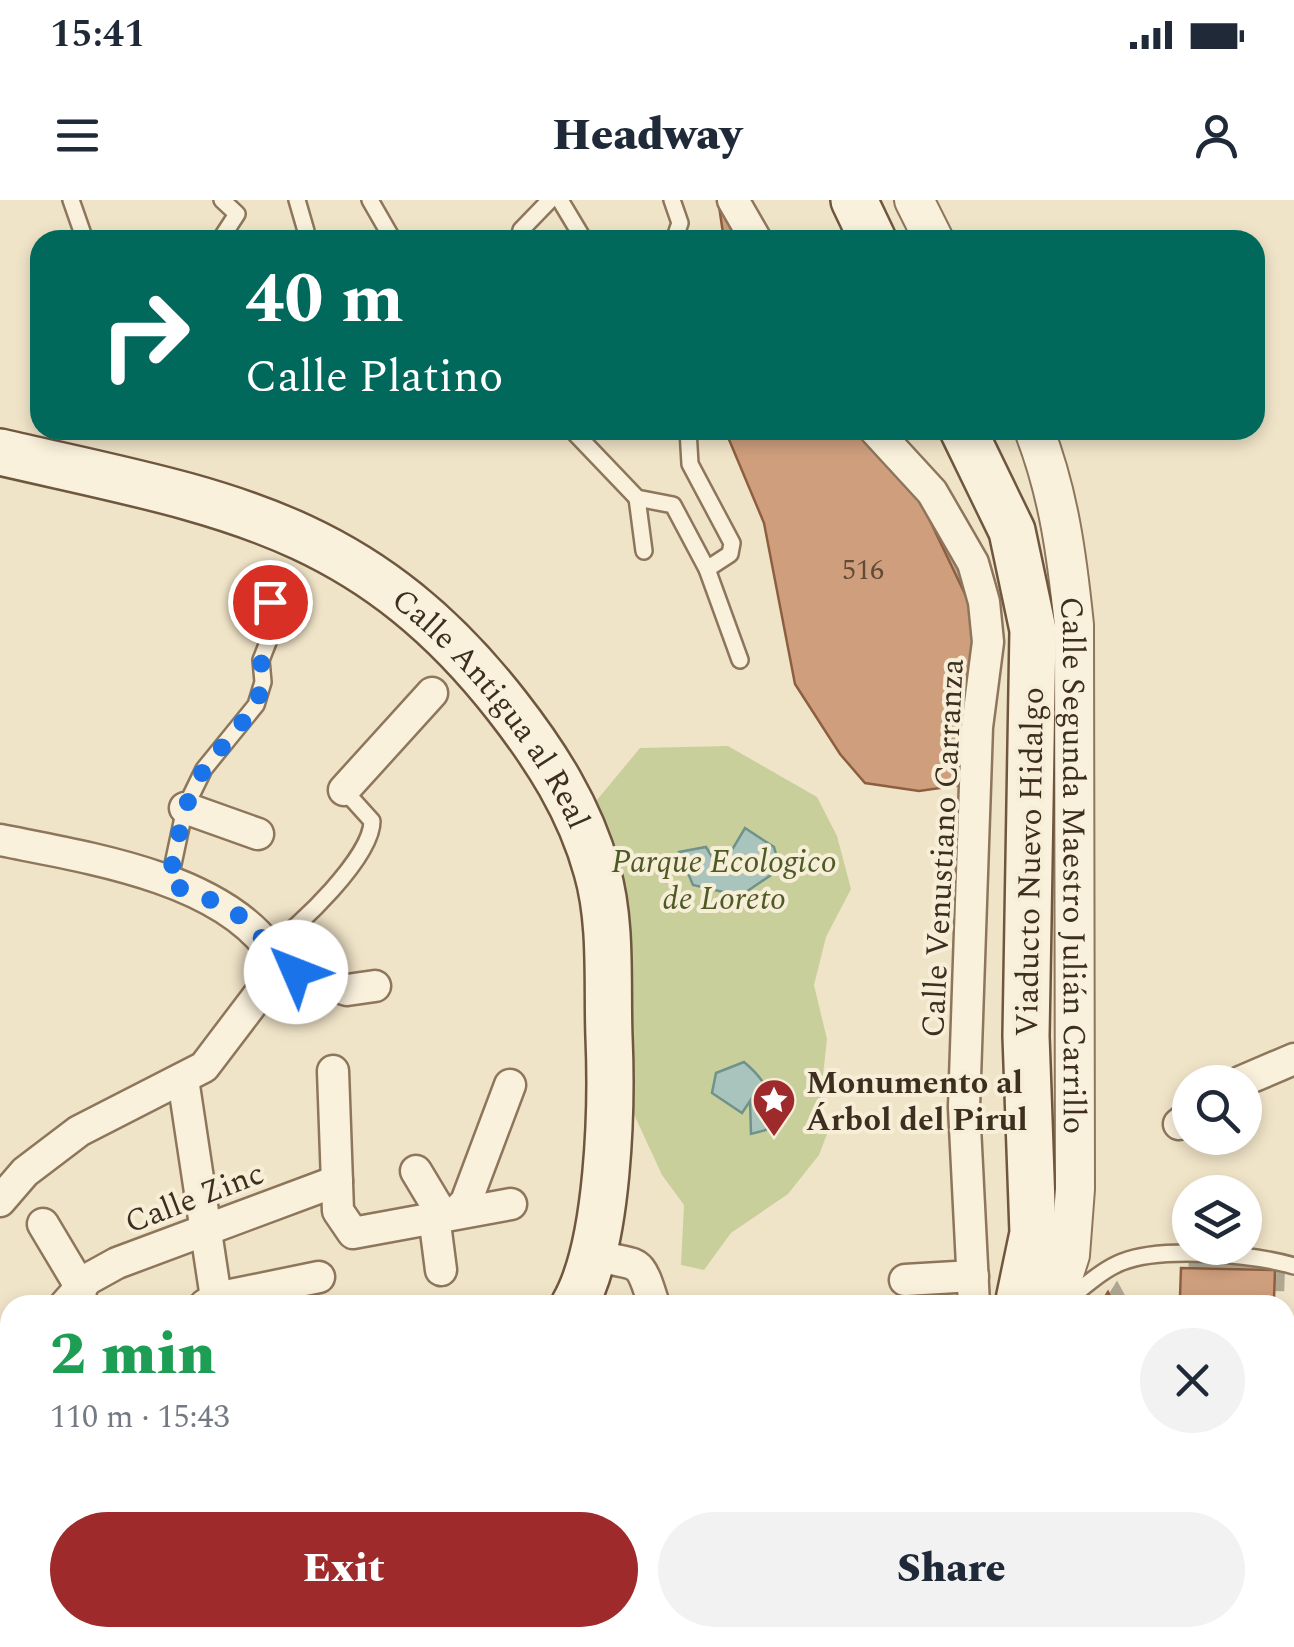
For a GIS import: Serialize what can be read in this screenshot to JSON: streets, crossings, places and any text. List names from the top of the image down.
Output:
{
  "streets": {
    "main road": ["Calle Antigua al Real", "Viaducto Nuevo Hidalgo"],
    "street": ["Calle Venustiano Carranza", "Calle Segunda Maestro Julián Carrillo", "Calle Zinc"]
  },
  "parks": ["Parque Ecologico de Loreto"],
  "places": {
    "place": ["Monumento al Árbol del Pirul"]
  },
  "house_numbers": ["516"],
  "page": {
    "status": "15:41",
    "header": "Headway",
    "turn": ["40 m", "Calle Platino"],
    "heading": ["2 min", "110 m · 15:43"],
    "buttons": ["Exit", "Share"]
  }
}
